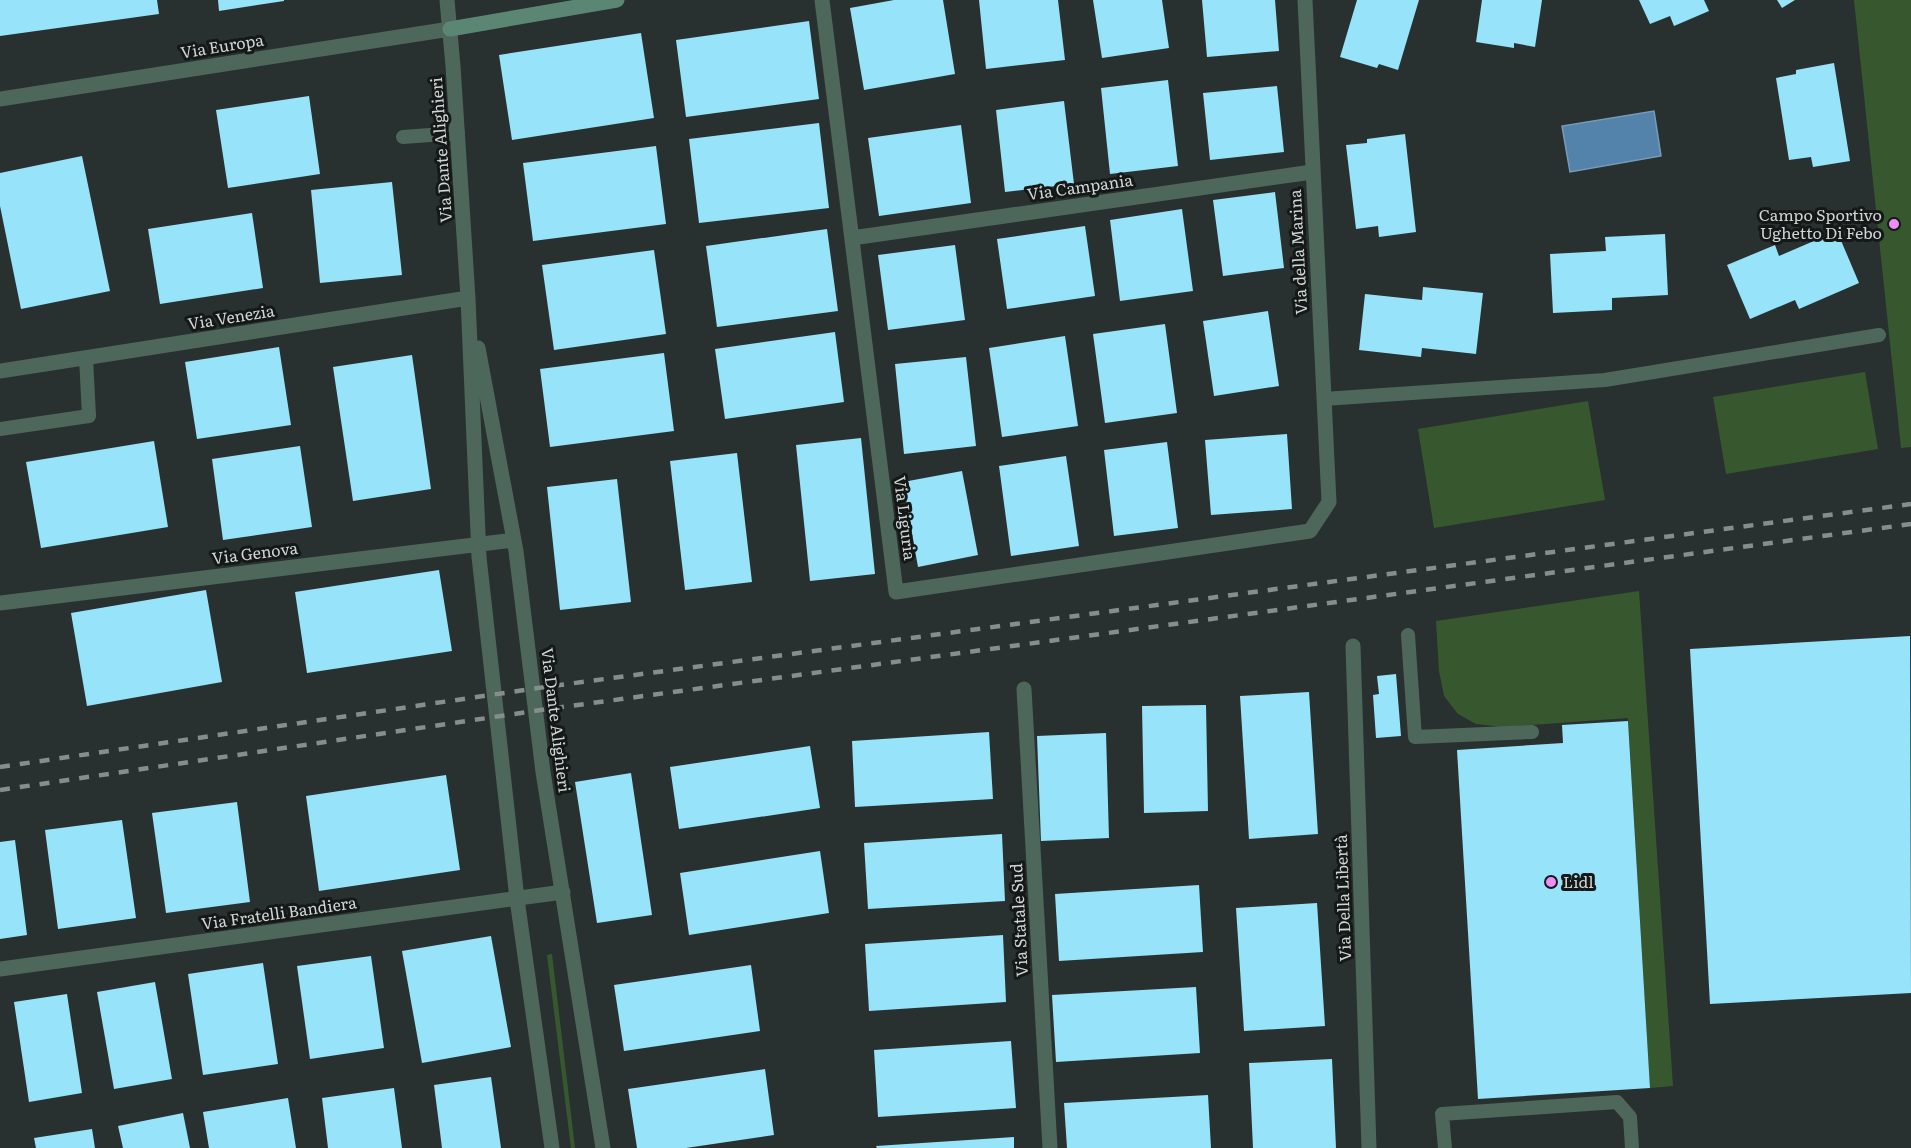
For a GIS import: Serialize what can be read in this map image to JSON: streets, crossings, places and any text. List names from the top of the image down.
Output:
{
  "streets": {
    "street": [
      "Via Europa",
      "Via Dante Alighieri",
      "Via Campania",
      "Via della Marina",
      "Via Venezia",
      "Via Liguria",
      "Via Genova",
      "Via Della Libertà",
      "Via Fratelli Bandiera",
      "Via Statale Sud"
    ]
  },
  "crossings": [
    ["Via Europa", "Via Dante Alighieri"],
    ["Via Dante Alighieri", "Via Venezia"],
    ["Via Dante Alighieri", "Via Genova"],
    ["Via Dante Alighieri", "Via Fratelli Bandiera"],
    ["Via Campania", "Via della Marina"],
    ["Via Campania", "Via Liguria"],
    ["Via della Marina", "Via Liguria"]
  ],
  "places": ["Campo Sportivo Ughetto Di Febo", "Lidl"]
}
